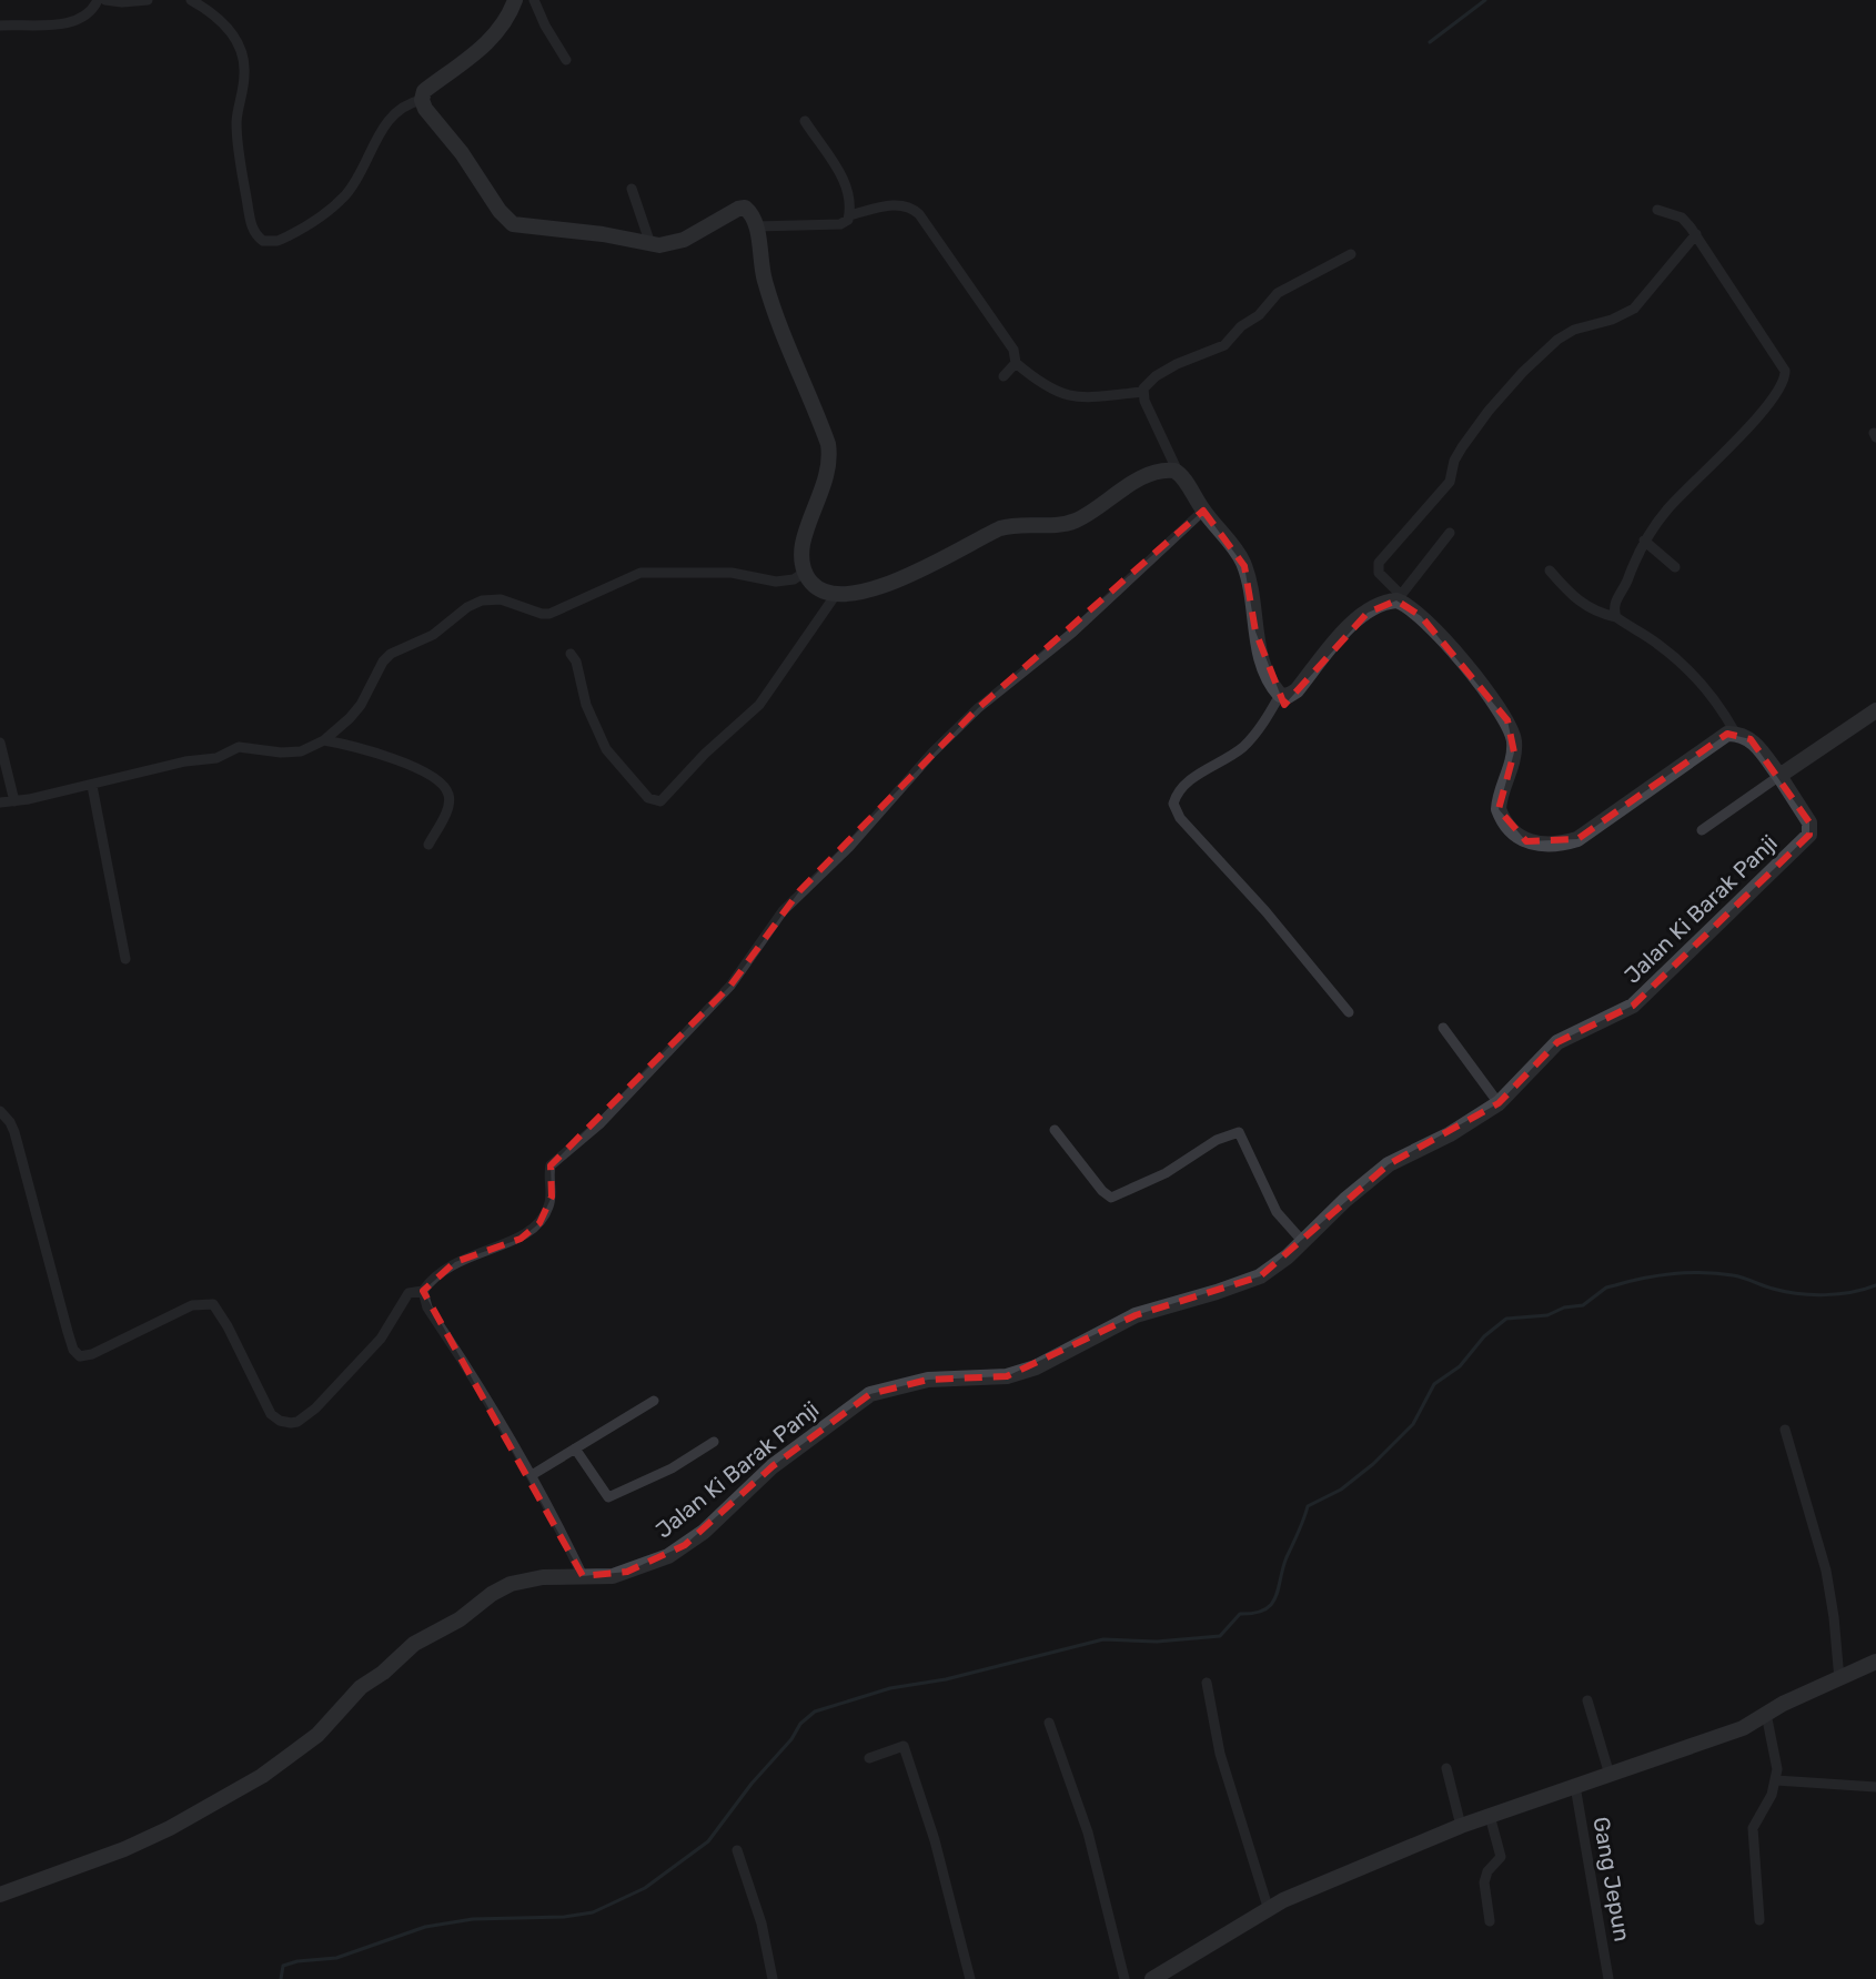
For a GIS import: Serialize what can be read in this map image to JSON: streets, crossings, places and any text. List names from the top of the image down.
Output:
{
  "streets": {
    "street": ["Jalan Ki Barak Panji", "Gang Jepun"]
  }
}
